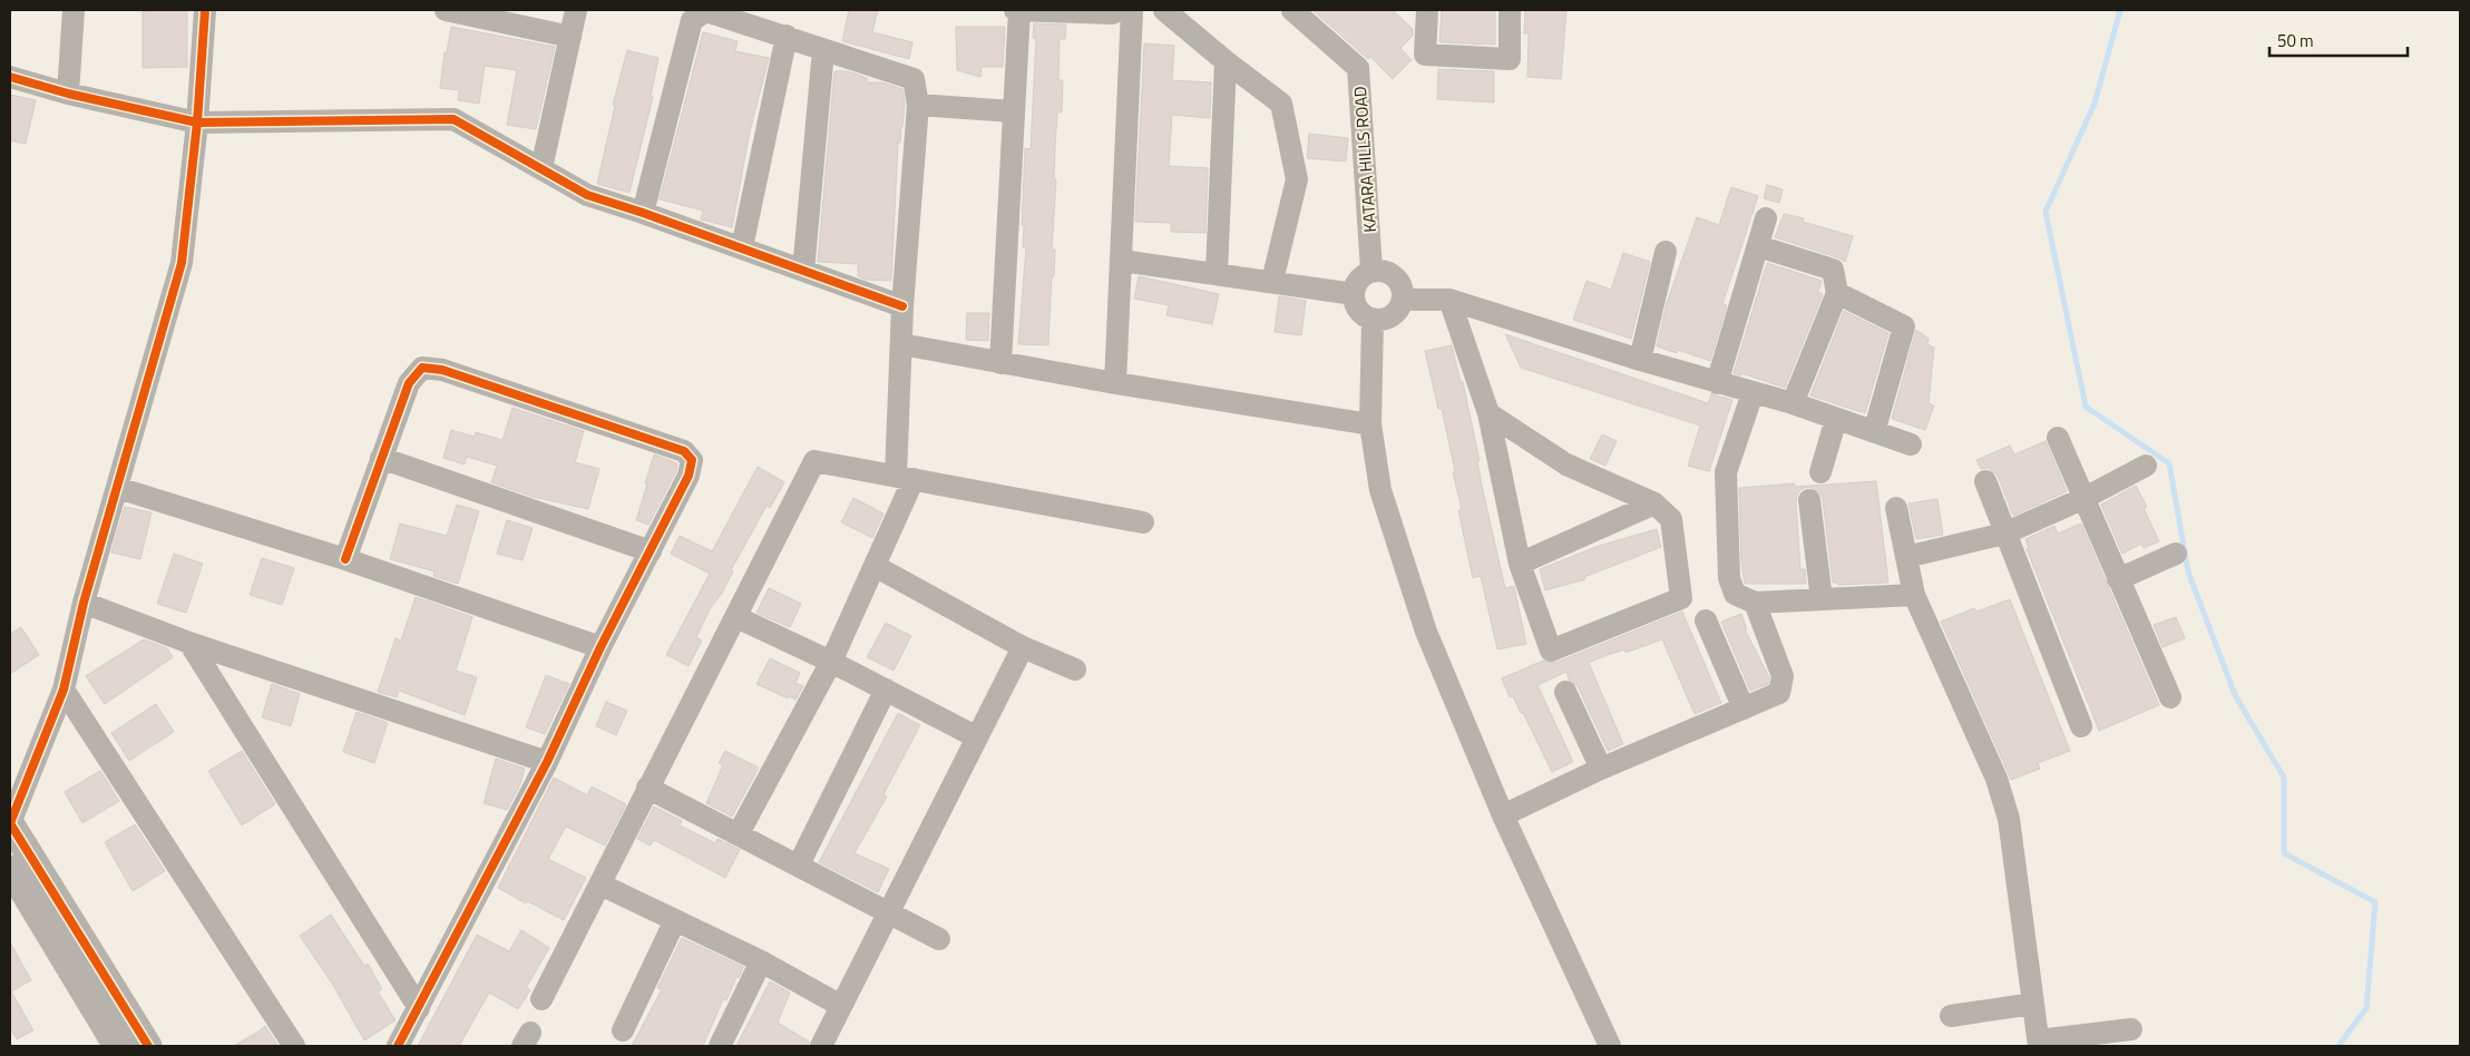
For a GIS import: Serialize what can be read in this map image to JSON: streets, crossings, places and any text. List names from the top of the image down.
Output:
{
  "streets": {
    "street": ["KATARA HILLS ROAD"]
  },
  "scale_bar": "50 m"
}
